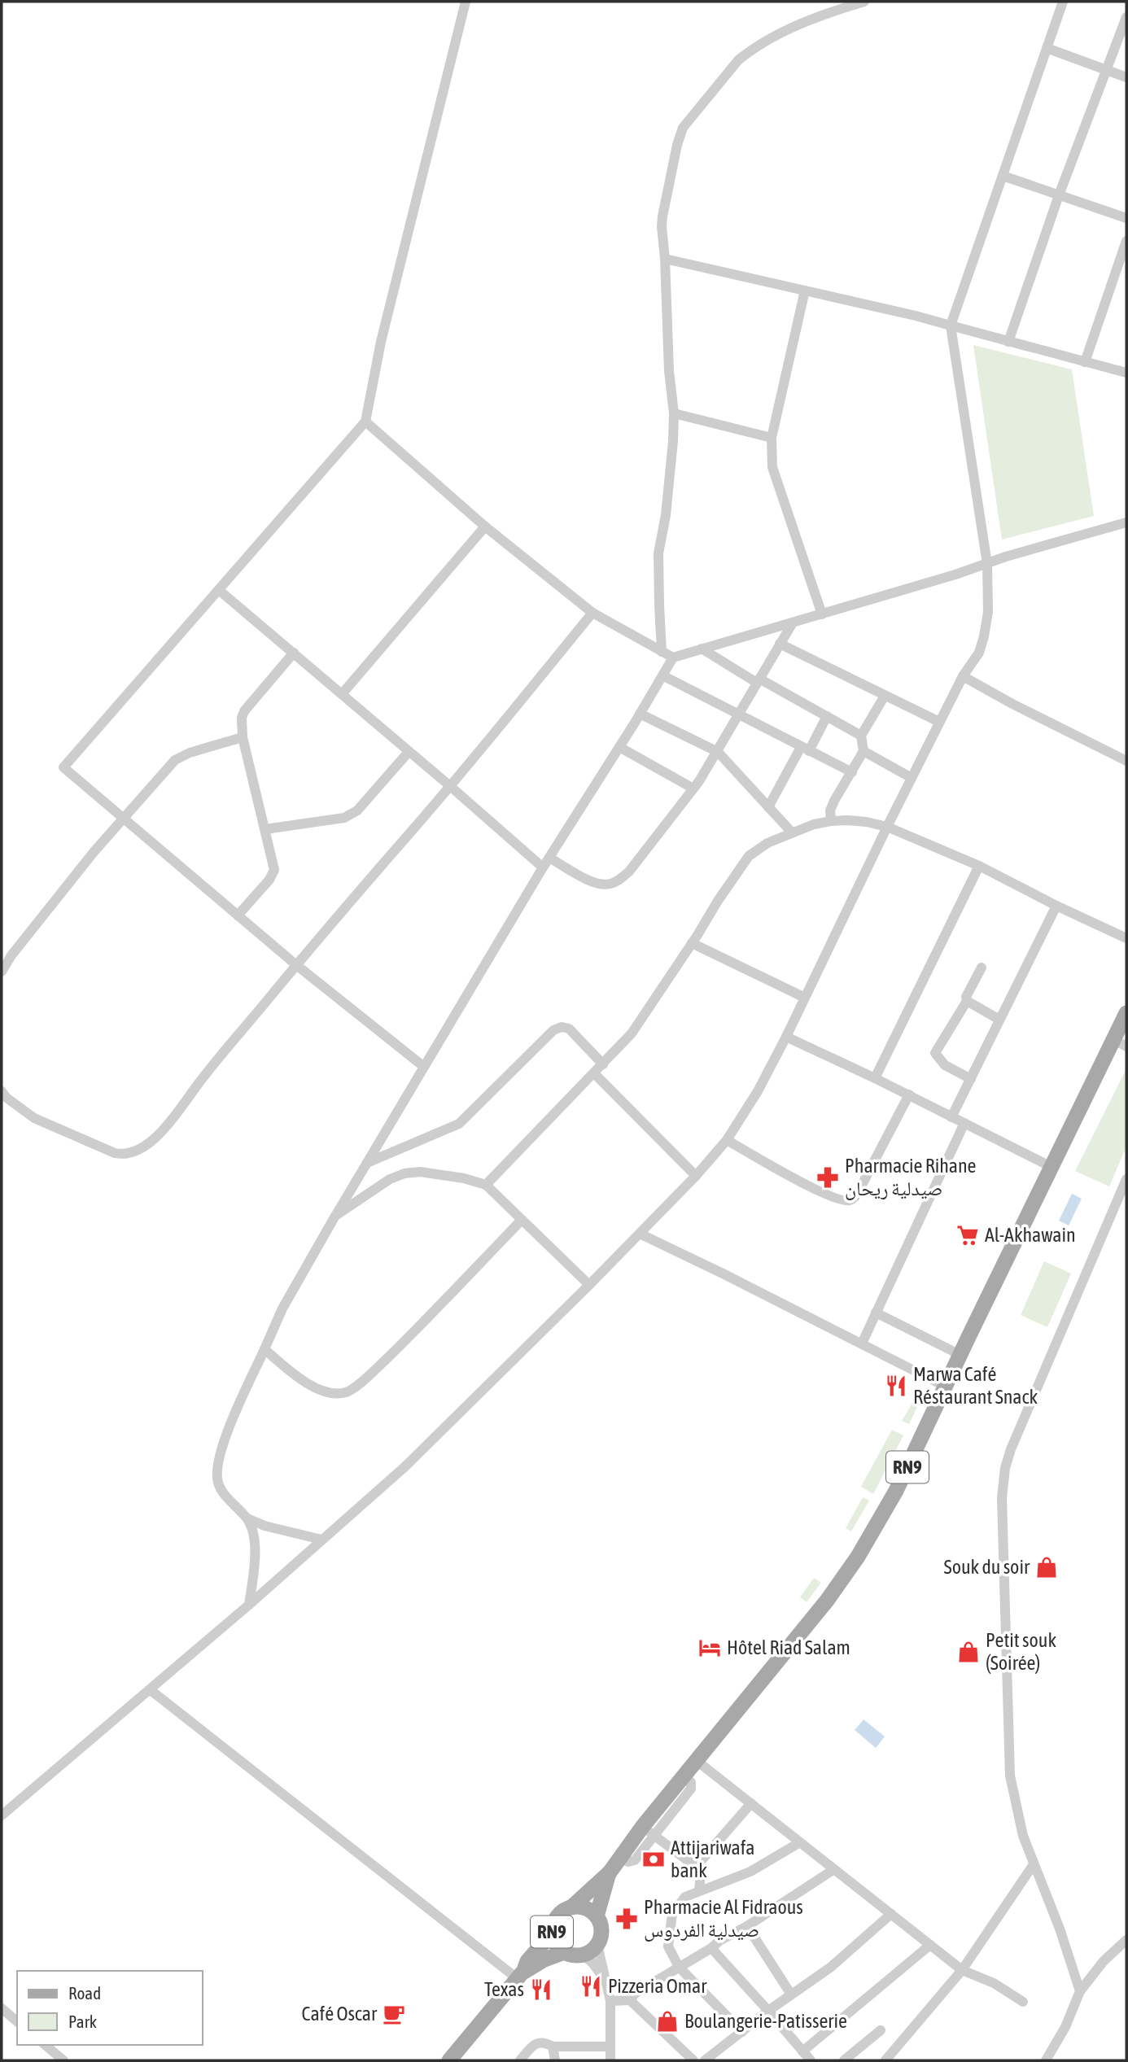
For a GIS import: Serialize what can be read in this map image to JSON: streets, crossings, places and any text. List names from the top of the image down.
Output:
{
  "streets": {
    "main road": ["RN9"]
  },
  "places": {
    "pharmacy": ["Pharmacie Rihane صيدلية ريحان", "Pharmacie Al Fidraous صيدلية الفردوس"],
    "supermarket": ["Al-Akhawain"],
    "restaurant": ["Marwa Café Réstaurant Snack", "Pizzeria Omar", "Texas"],
    "shop": ["Souk du soir", "Petit souk (Soirée)", "Boulangerie-Patisserie"],
    "hotel": ["Hôtel Riad Salam"],
    "bank": ["Attijariwafa bank"],
    "cafe": ["Café Oscar"]
  },
  "legend": ["Road", "Park"]
}
